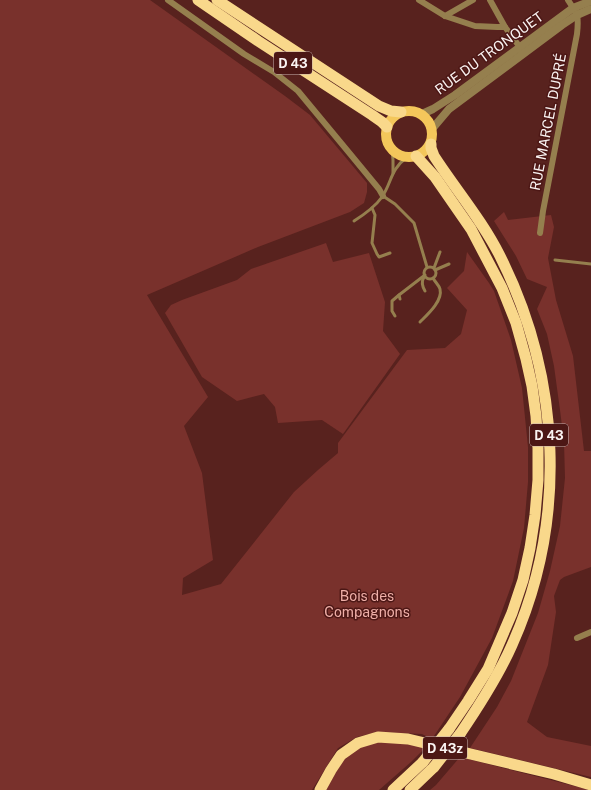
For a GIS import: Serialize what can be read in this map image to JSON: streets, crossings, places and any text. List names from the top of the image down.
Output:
{
  "streets": {
    "highway": ["D 43", "D 43z"],
    "street": ["RUE DU TRONQUET", "RUE MARCEL DUPRÉ"]
  },
  "crossings": [
    ["RUE DU TRONQUET", "D 43"],
    ["RUE DU TRONQUET", "RUE MARCEL DUPRÉ"]
  ],
  "parks": ["Bois des Compagnons"]
}
